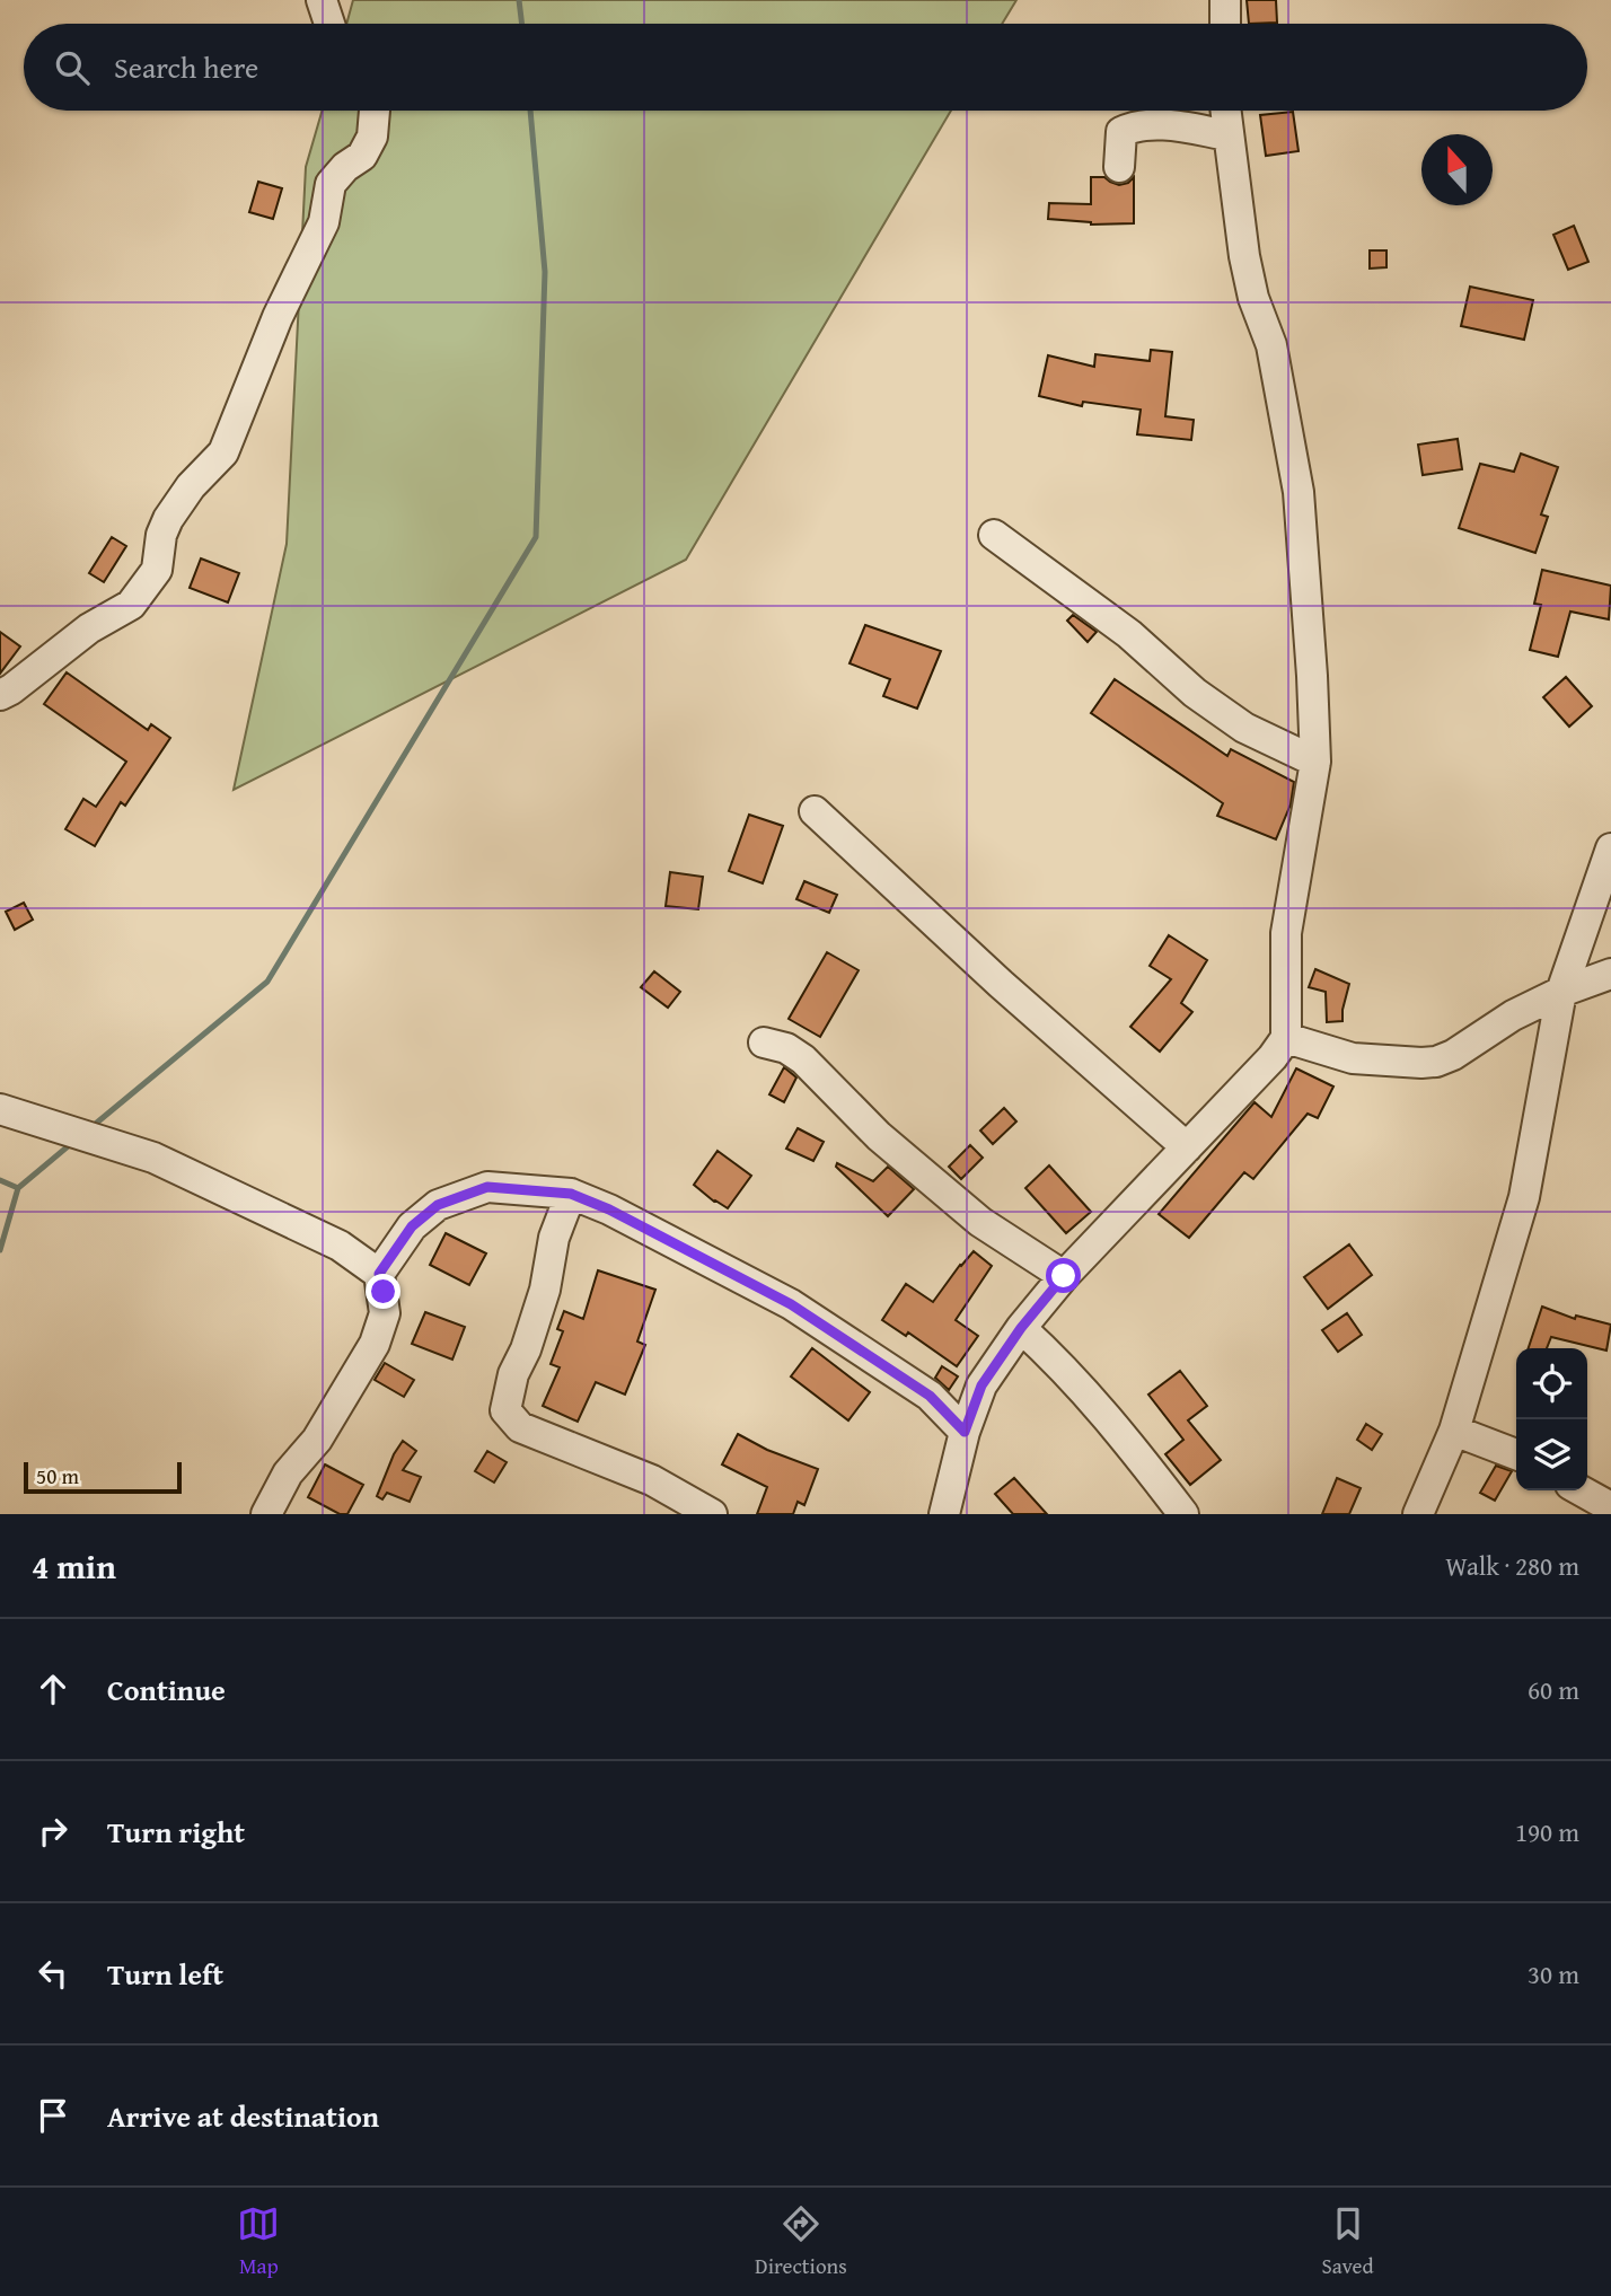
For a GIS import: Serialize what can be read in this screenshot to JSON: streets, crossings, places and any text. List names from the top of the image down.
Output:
{
  "scale_bar": "50 m",
  "north": "top",
  "page": {
    "search": "Search here",
    "scale": "50 m",
    "heading": ["4 min", "Walk · 280 m"],
    "list": [
      ["Continue", "60 m"],
      ["Turn right", "190 m"],
      ["Turn left", "30 m"],
      "Arrive at destination"
    ],
    "nav": ["Map", "Directions", "Saved"]
  }
}
